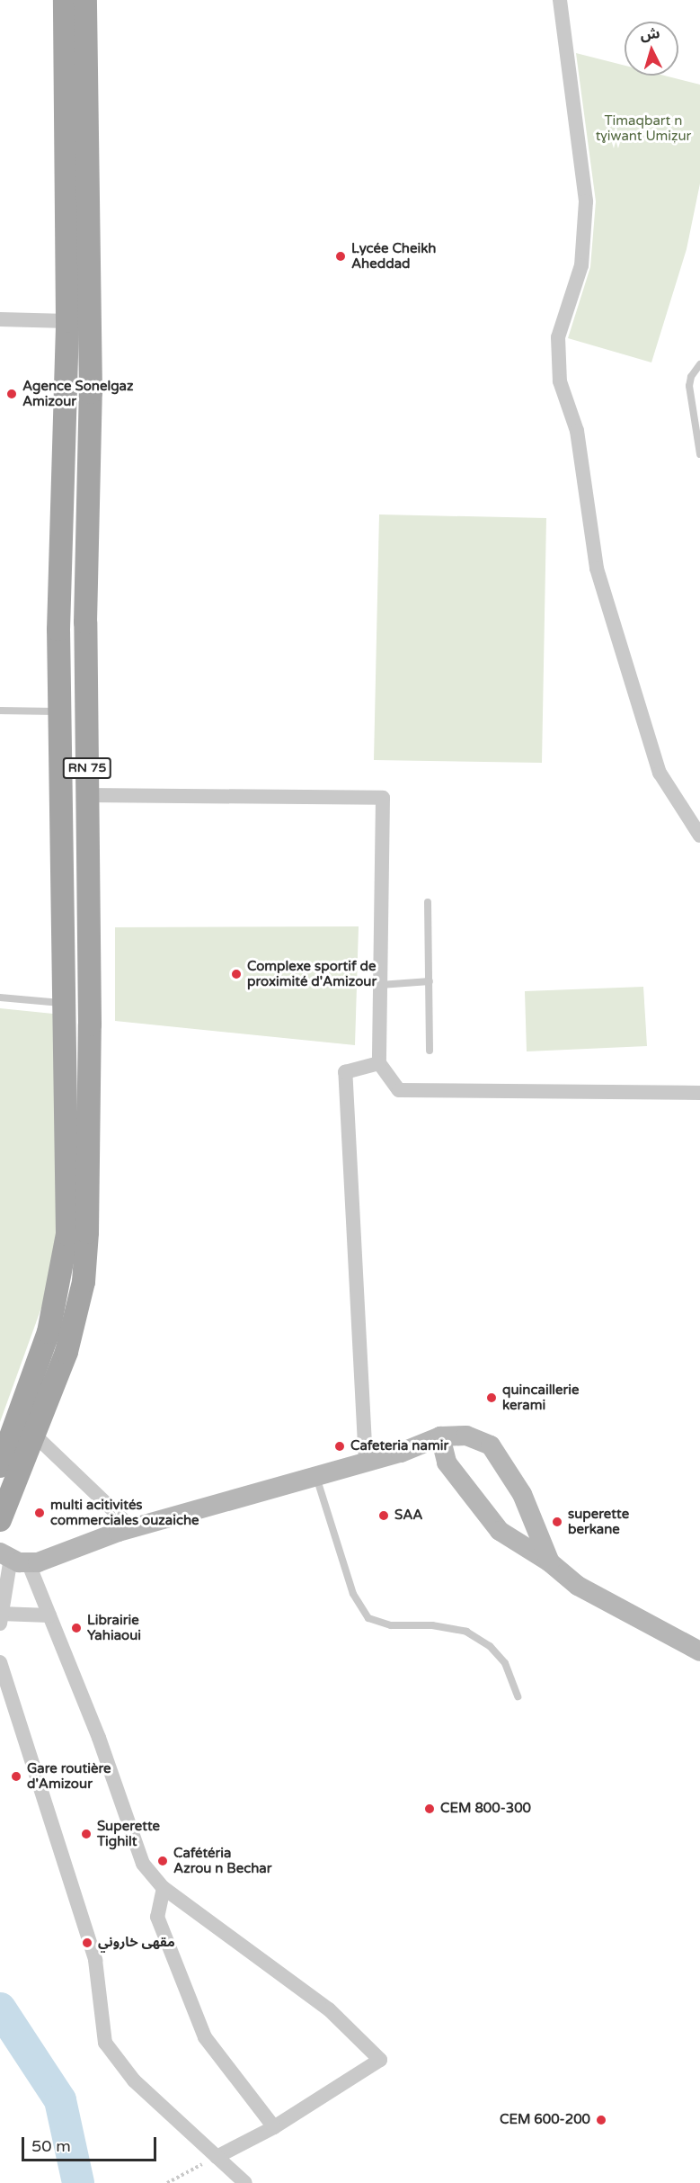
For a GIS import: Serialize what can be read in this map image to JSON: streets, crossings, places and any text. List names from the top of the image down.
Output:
{
  "streets": {
    "main road": ["RN 75"]
  },
  "parks": ["Timaqbart n tɣiwant Umiẓur"],
  "places": [
    "Lycée Cheikh Aheddad",
    "Agence Sonelgaz Amizour",
    "Complexe sportif de proximité d'Amizour",
    "quincaillerie kerami",
    "Cafeteria namir",
    "multi acitivités commerciales ouzaiche",
    "SAA",
    "superette berkane",
    "Librairie Yahiaoui",
    "Gare routière d'Amizour",
    "CEM 800-300",
    "Superette Tighilt",
    "Cafétéria Azrou n Bechar",
    "مقهى خاروني",
    "CEM 600-200"
  ],
  "scale_bar": "50 m",
  "north": "top"
}
